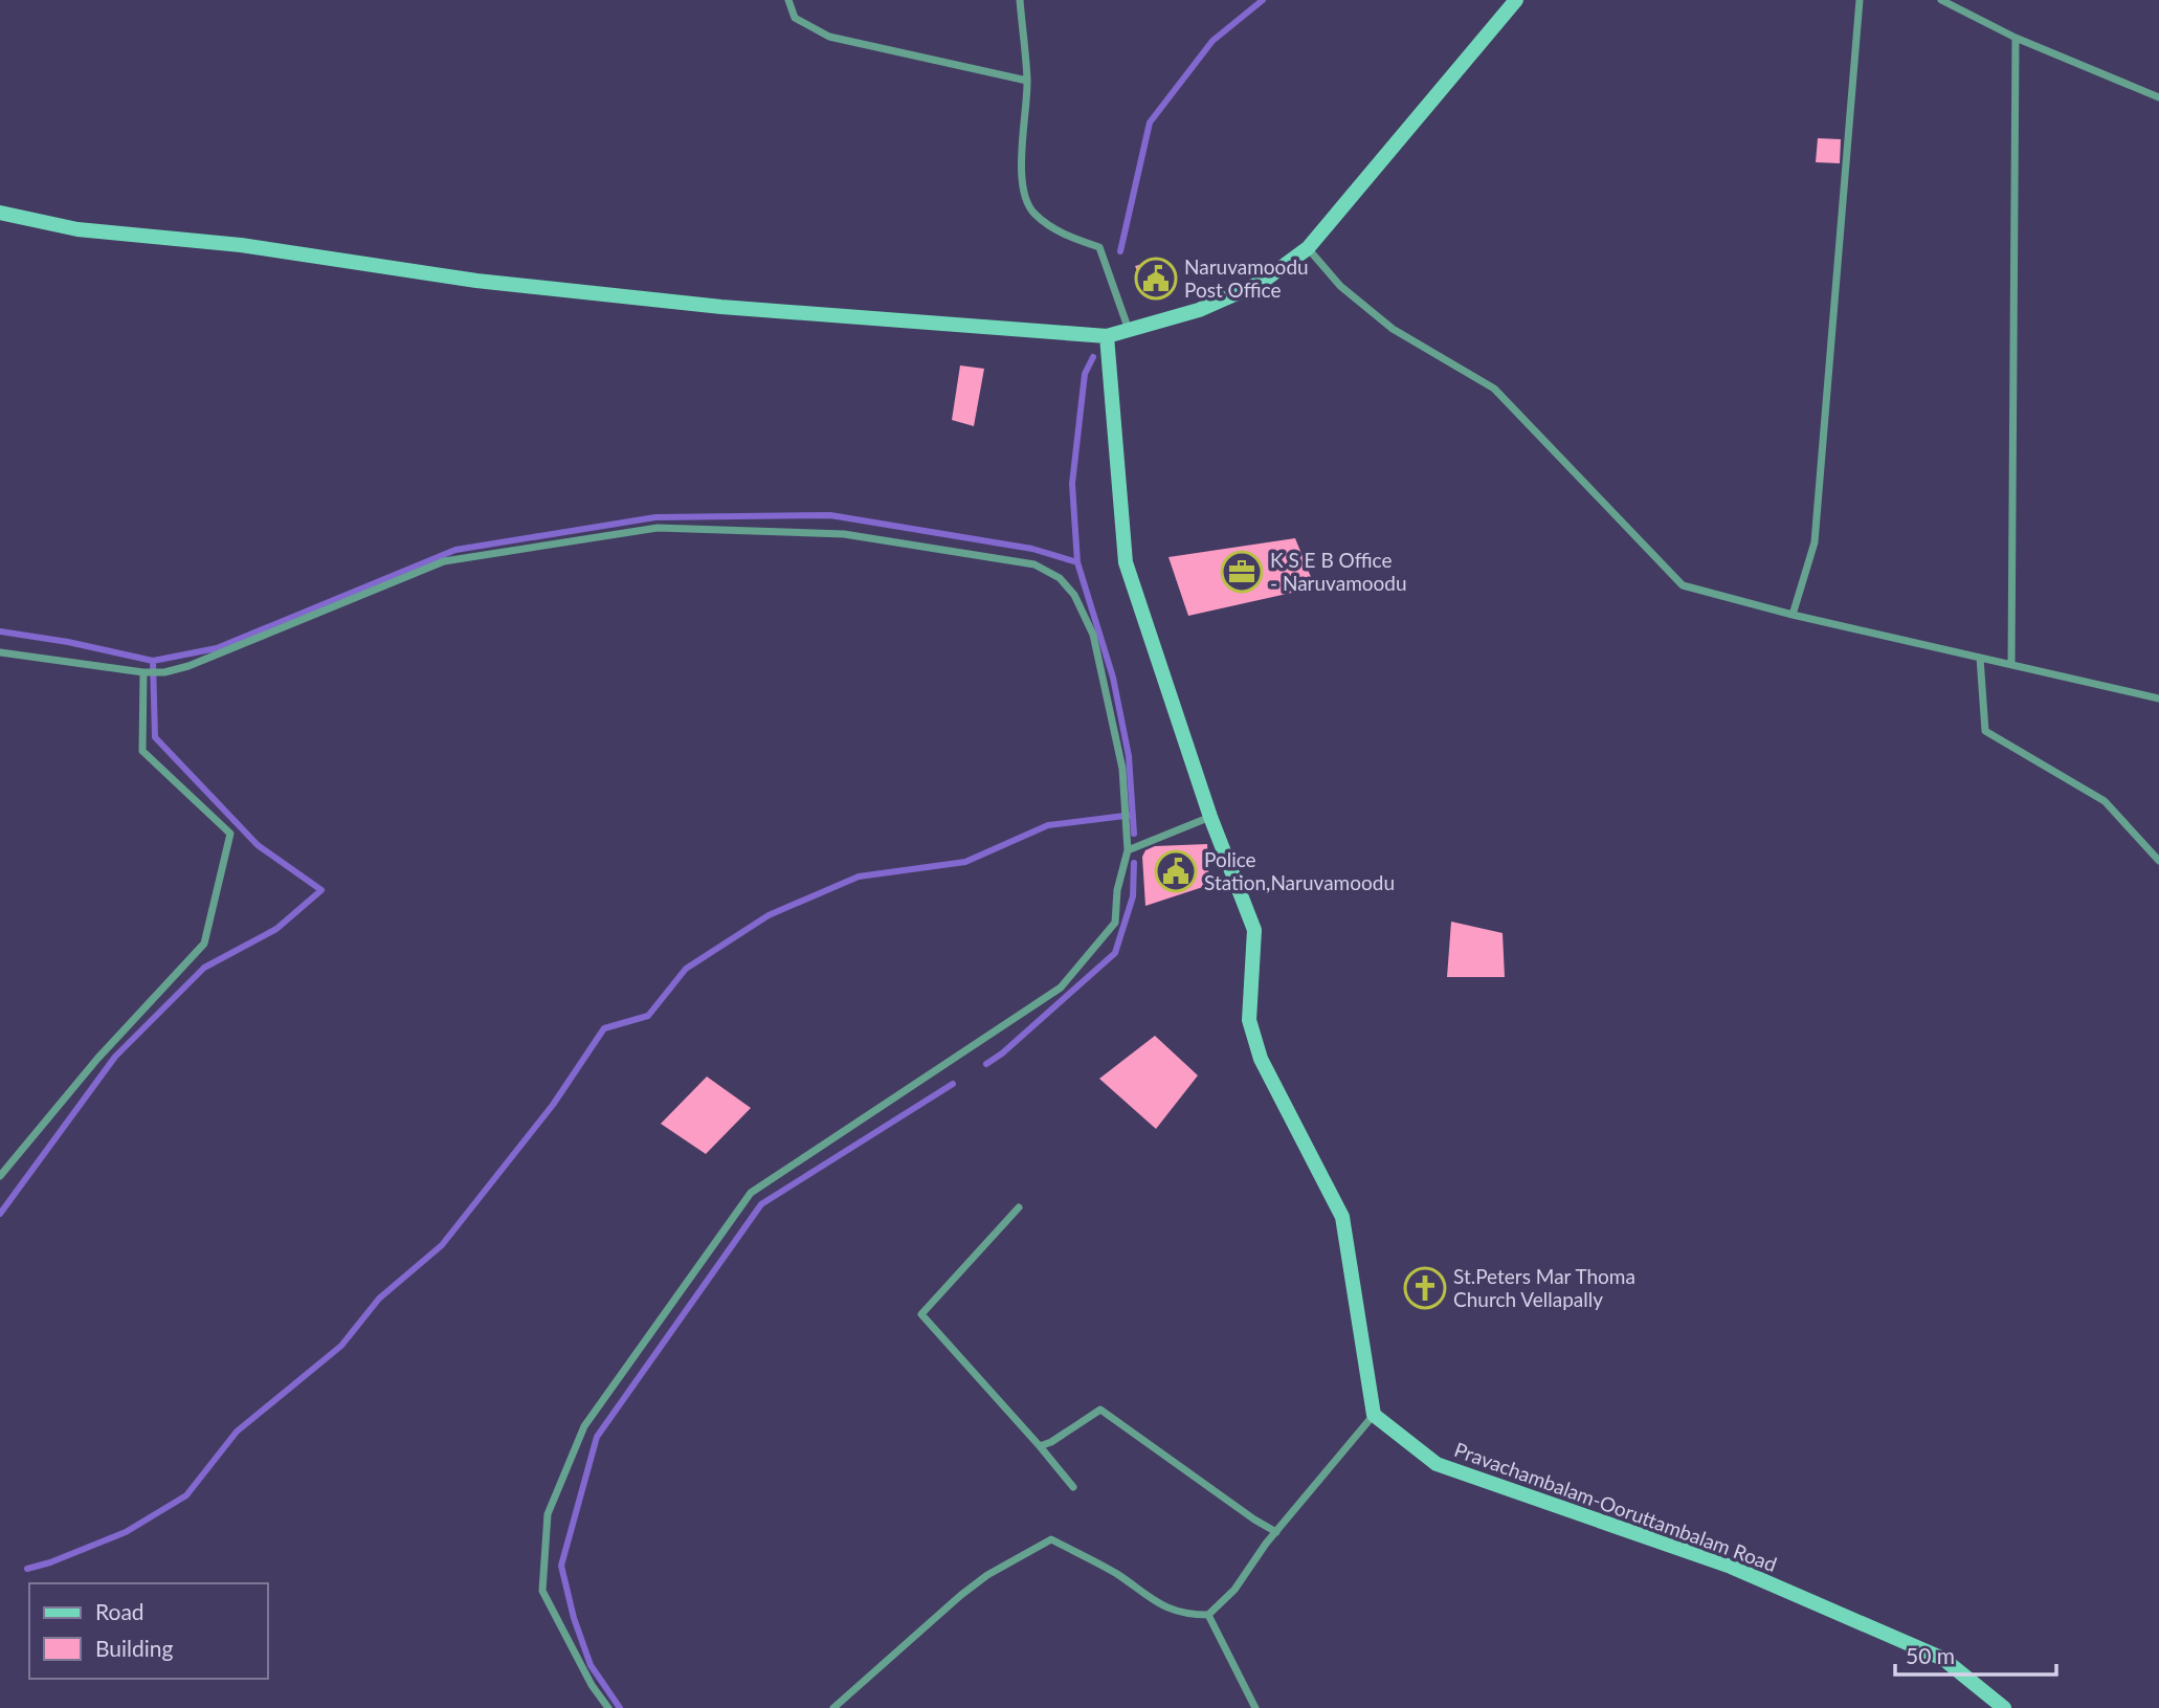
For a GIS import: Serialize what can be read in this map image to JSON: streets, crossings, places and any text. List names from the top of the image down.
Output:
{
  "streets": {
    "street": ["Pravachambalam-Ooruttambalam Road"]
  },
  "places": {
    "public building": ["Naruvamoodu Post Office", "Police Station,Naruvamoodu"],
    "office": ["K S E B Office - Naruvamoodu"],
    "church": ["St.Peters Mar Thoma Church Vellapally"]
  },
  "legend": ["Road", "Building"],
  "scale_bar": "50 m"
}
